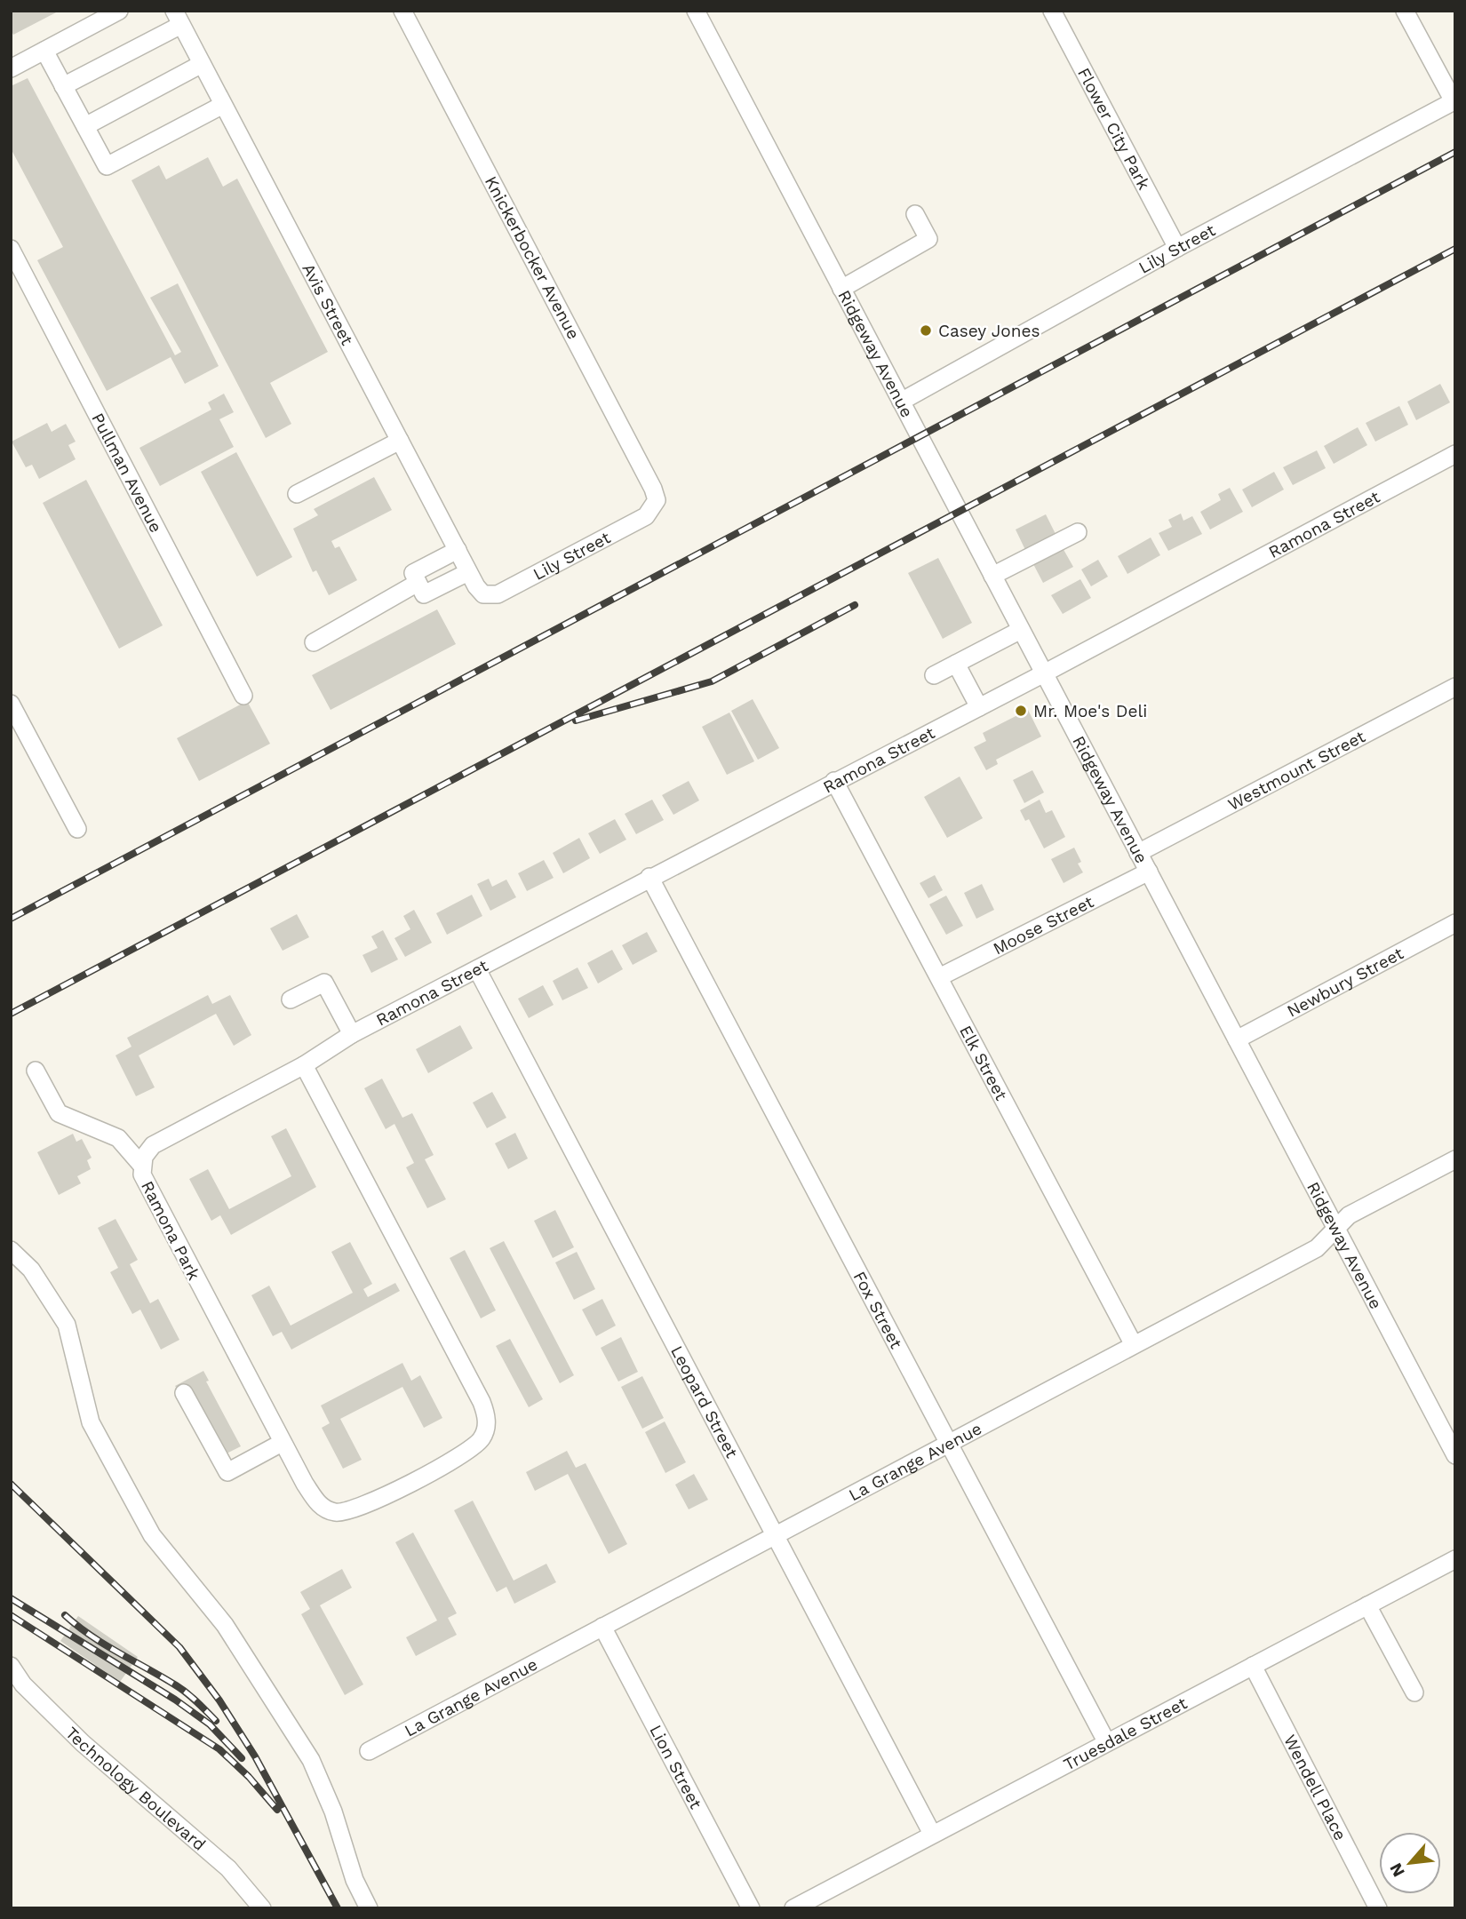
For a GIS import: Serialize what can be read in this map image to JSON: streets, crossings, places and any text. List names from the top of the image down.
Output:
{
  "streets": {
    "street": [
      "Flower City Park",
      "Lily Street",
      "Knickerbocker Avenue",
      "Avis Street",
      "Ridgeway Avenue",
      "Pullman Avenue",
      "Ramona Street",
      "Westmount Street",
      "Moose Street",
      "Newbury Street",
      "Elk Street",
      "Ramona Park",
      "Fox Street",
      "Leopard Street",
      "La Grange Avenue",
      "Truesdale Street",
      "Lion Street",
      "Wendell Place",
      "Technology Boulevard"
    ]
  },
  "crossings": [
    ["Flower City Park", "Lily Street"],
    ["Lily Street", "Knickerbocker Avenue"],
    ["Lily Street", "Avis Street"],
    ["Lily Street", "Ridgeway Avenue"],
    ["Ridgeway Avenue", "Ramona Street"],
    ["Ridgeway Avenue", "Westmount Street"],
    ["Ridgeway Avenue", "Moose Street"],
    ["Ridgeway Avenue", "Newbury Street"],
    ["Ridgeway Avenue", "La Grange Avenue"],
    ["Ramona Street", "Elk Street"],
    ["Ramona Street", "Ramona Park"],
    ["Ramona Street", "Fox Street"],
    ["Ramona Street", "Leopard Street"],
    ["Moose Street", "Elk Street"],
    ["Elk Street", "La Grange Avenue"],
    ["Fox Street", "La Grange Avenue"],
    ["Fox Street", "Truesdale Street"],
    ["Leopard Street", "La Grange Avenue"],
    ["Leopard Street", "Truesdale Street"],
    ["La Grange Avenue", "Lion Street"],
    ["Truesdale Street", "Wendell Place"]
  ],
  "places": ["Casey Jones", "Mr. Moe's Deli"],
  "north": "bottom left"
}
